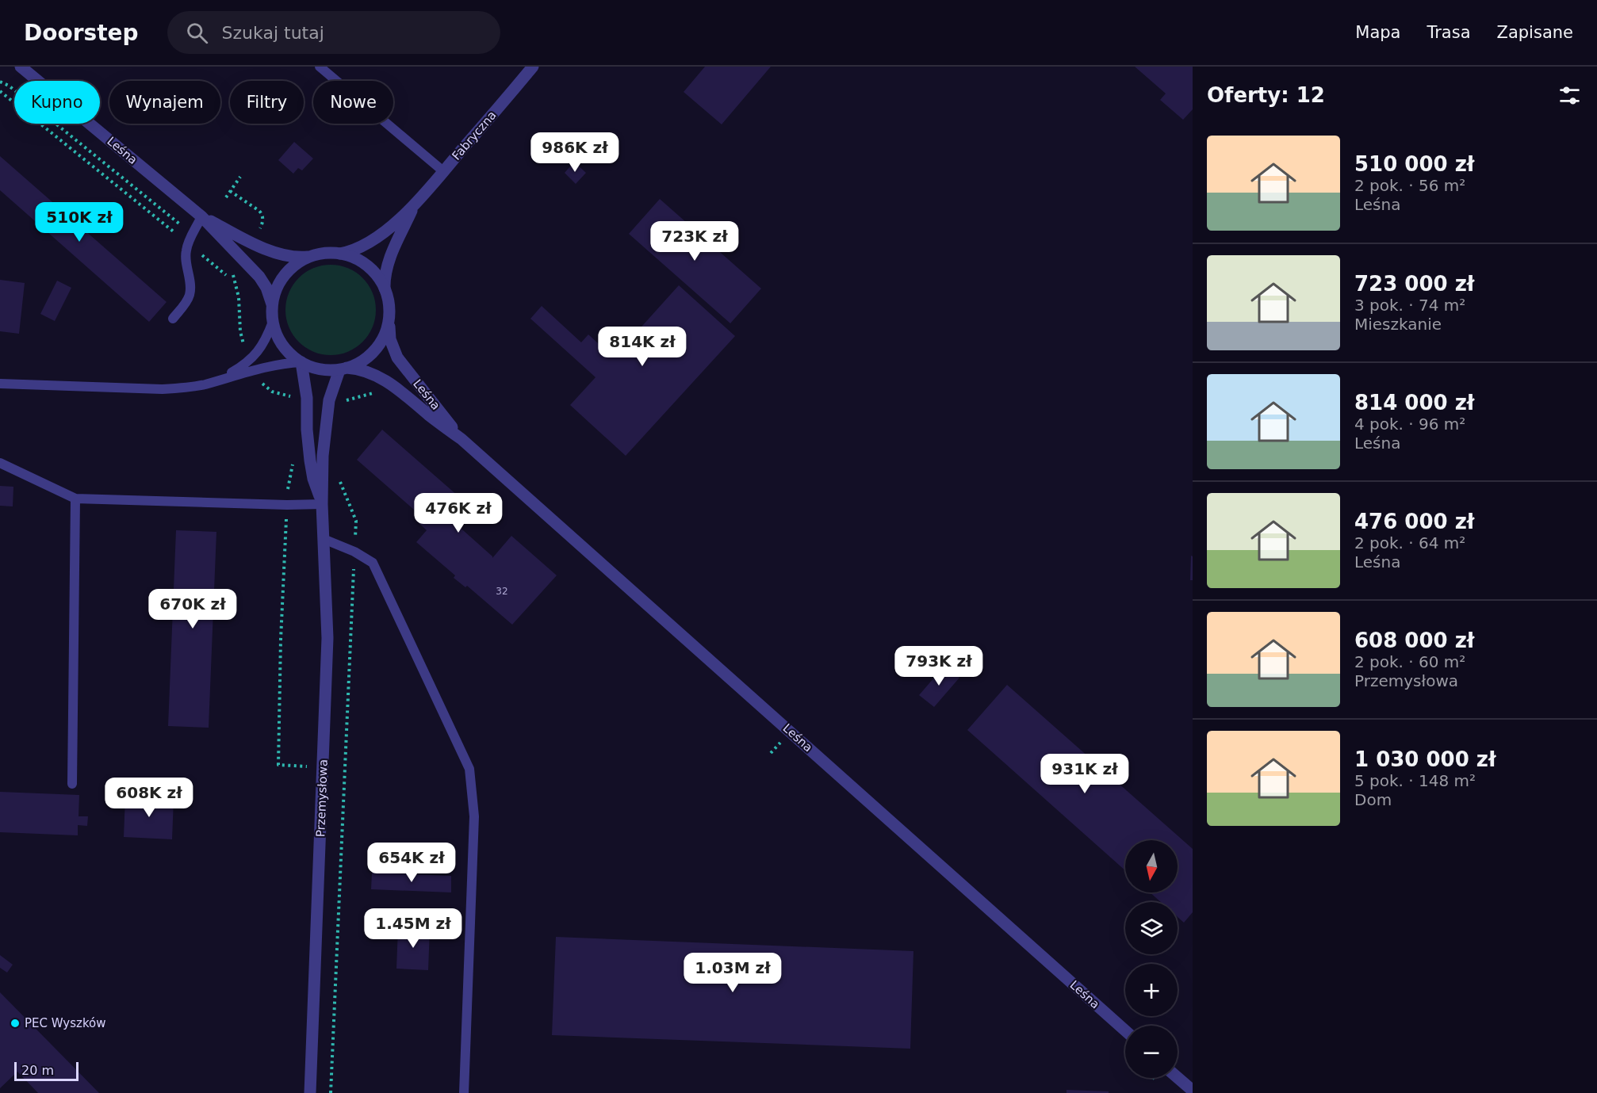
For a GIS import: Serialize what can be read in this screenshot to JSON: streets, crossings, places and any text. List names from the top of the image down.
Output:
{
  "streets": {
    "street": ["Fabryczna", "Leśna", "Przemysłowa"]
  },
  "crossings": [
    ["Fabryczna", "Leśna"],
    ["Fabryczna", "Przemysłowa"],
    ["Leśna", "Przemysłowa"]
  ],
  "places": ["PEC Wyszków"],
  "house_numbers": ["32"],
  "scale_bar": "20 m",
  "north": "bottom",
  "page": {
    "header": "Doorstep",
    "search": "Szukaj tutaj",
    "nav": ["Mapa", "Trasa", "Zapisane"],
    "heading": "Oferty: 12",
    "chip": [
      "Kupno",
      "Wynajem",
      "Filtry",
      "Nowe"
    ],
    "list": [
      {
        "name": "510 000 zł",
        "note": "2 pok. · 56 m² · Leśna"
      },
      {
        "name": "723 000 zł",
        "note": "3 pok. · 74 m² · Mieszkanie"
      },
      {
        "name": "814 000 zł",
        "note": "4 pok. · 96 m² · Leśna"
      },
      {
        "name": "476 000 zł",
        "note": "2 pok. · 64 m² · Leśna"
      },
      {
        "name": "608 000 zł",
        "note": "2 pok. · 60 m² · Przemysłowa"
      },
      {
        "name": "1 030 000 zł",
        "note": "5 pok. · 148 m² · Dom"
      }
    ],
    "price": [
      "986K zł",
      "510K zł",
      "723K zł",
      "814K zł",
      "476K zł",
      "670K zł",
      "793K zł",
      "931K zł",
      "608K zł",
      "654K zł",
      "1.45M zł",
      "1.03M zł"
    ],
    "map_buttons": ["+", "−"],
    "scale": "20 m"
  }
}
